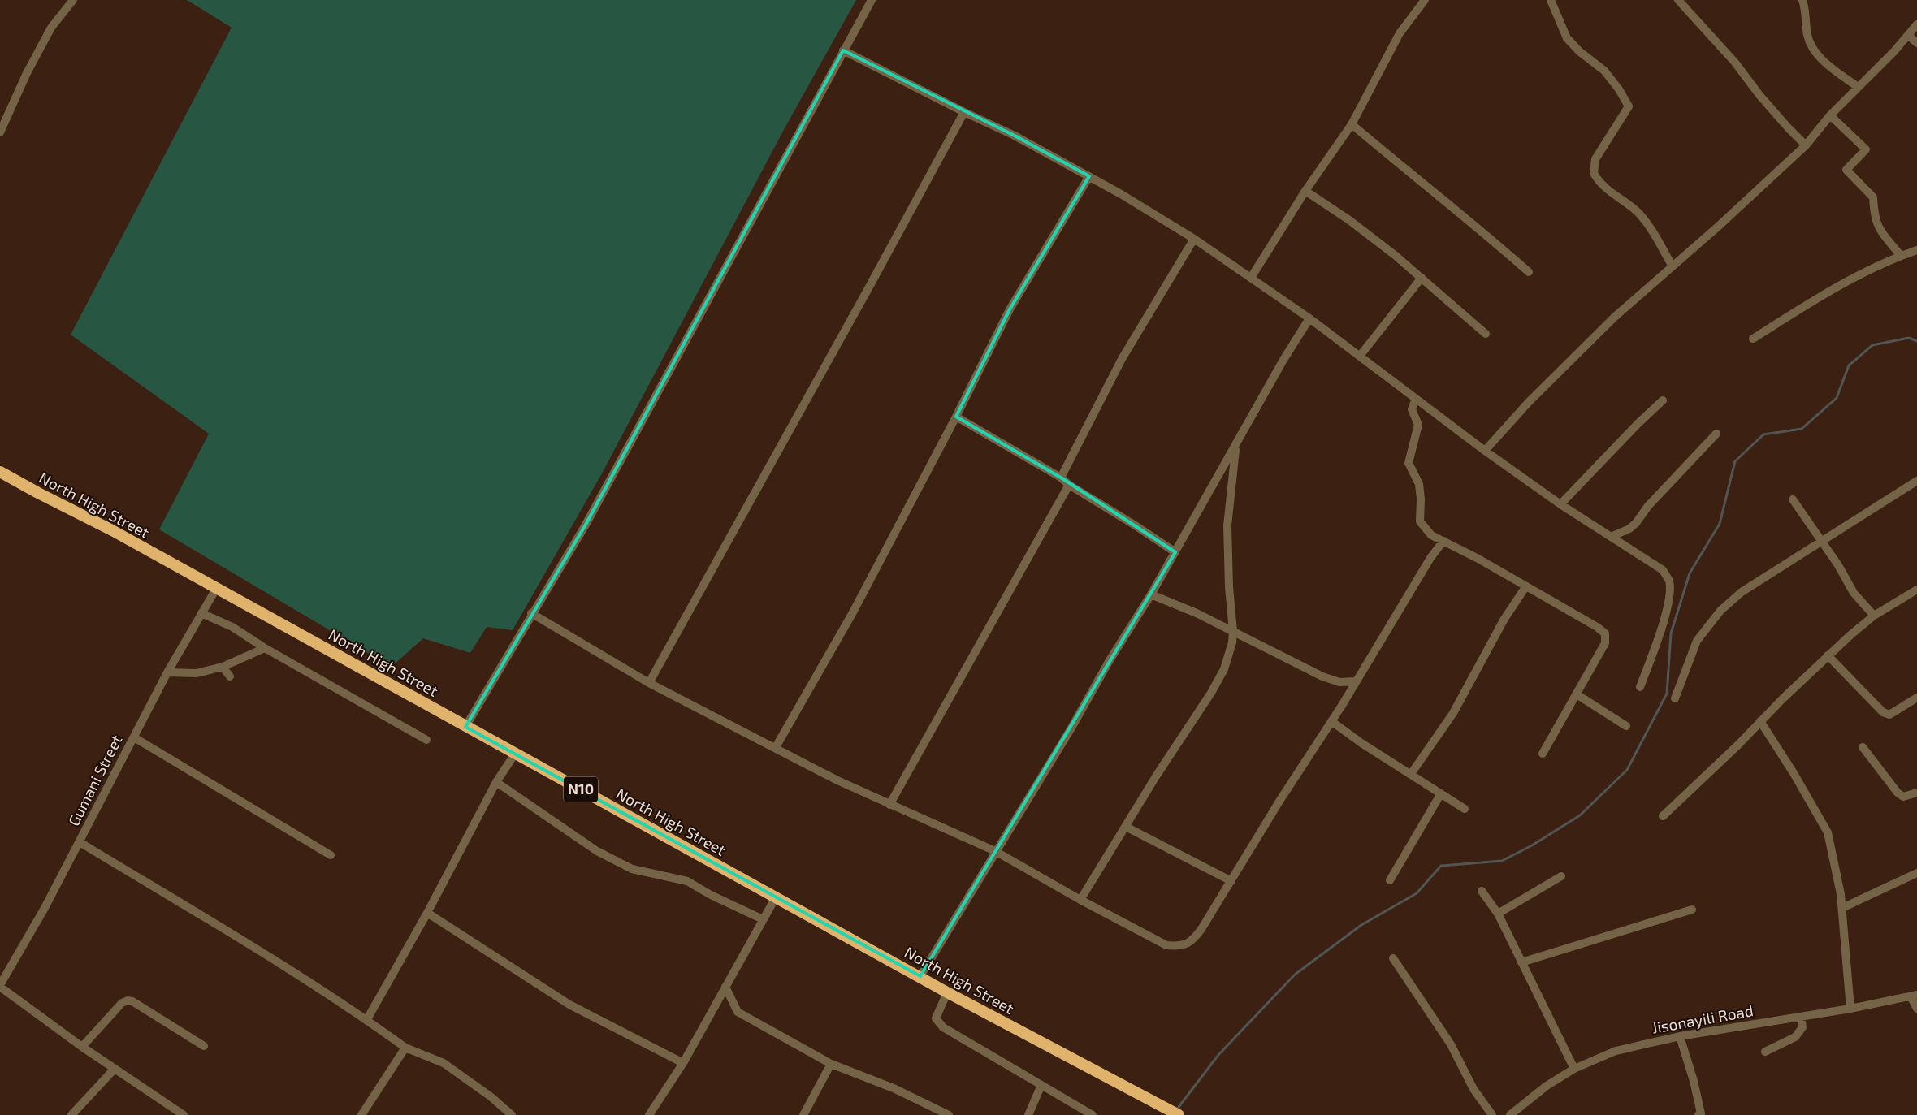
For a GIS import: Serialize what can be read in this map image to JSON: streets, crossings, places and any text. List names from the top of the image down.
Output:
{
  "streets": {
    "highway": ["North High Street", "N10"],
    "street": ["Gumani Street", "Jisonayili Road"]
  },
  "crossings": [
    ["North High Street", "Gumani Street"]
  ]
}
